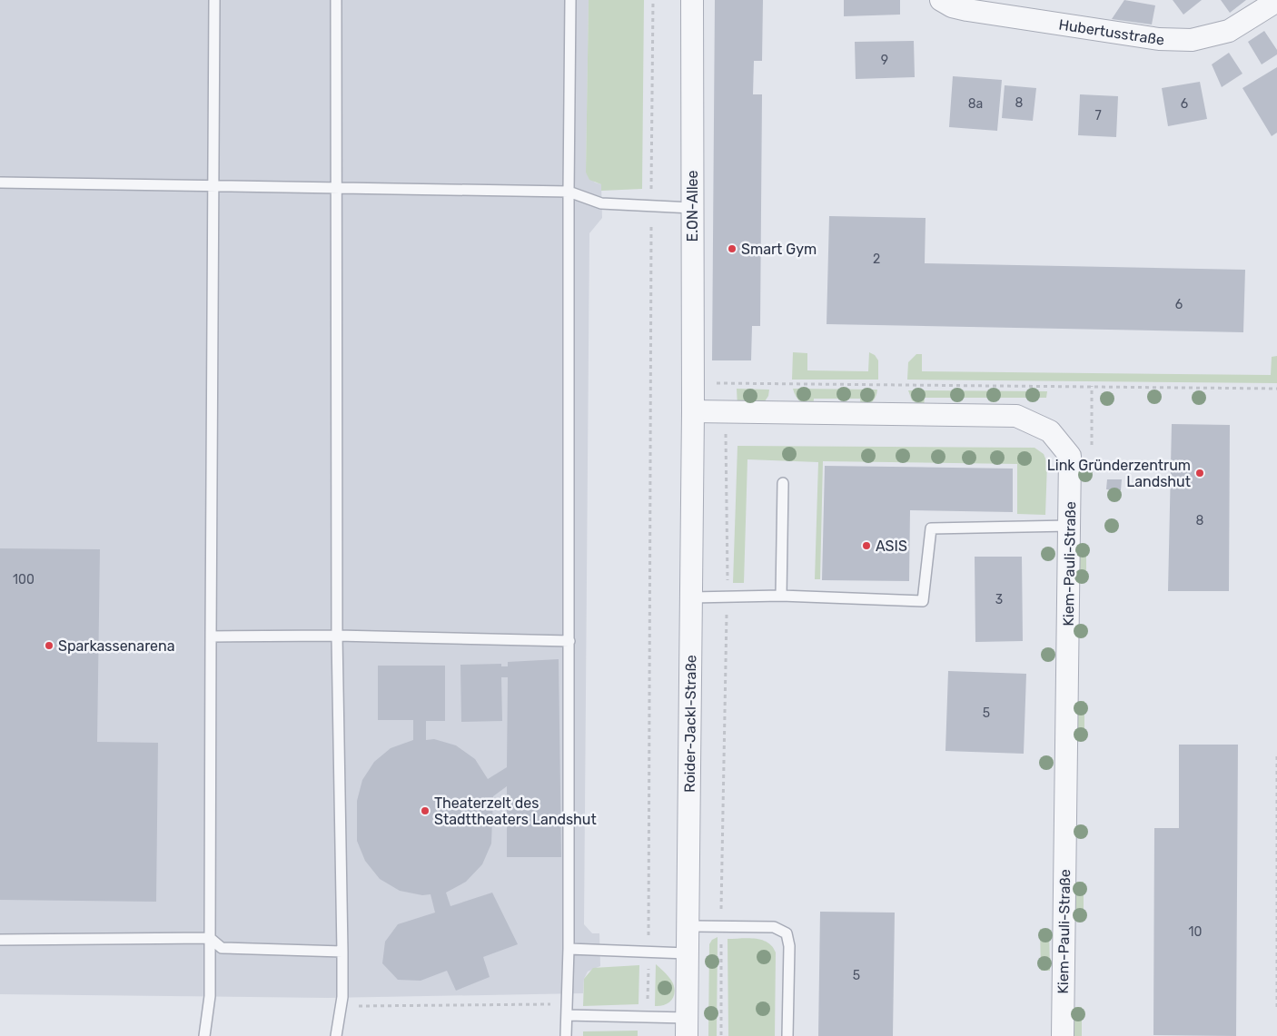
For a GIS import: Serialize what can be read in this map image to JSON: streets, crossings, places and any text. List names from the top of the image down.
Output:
{
  "streets": {
    "street": [
      "Hubertusstraße",
      "E.ON-Allee",
      "Kiem-Pauli-Straße",
      "Roider-Jackl-Straße"
    ]
  },
  "crossings": [
    ["E.ON-Allee", "Kiem-Pauli-Straße"],
    ["E.ON-Allee", "Roider-Jackl-Straße"],
    ["Kiem-Pauli-Straße", "Roider-Jackl-Straße"]
  ],
  "places": [
    "Smart Gym",
    "Link Gründerzentrum Landshut",
    "ASIS",
    "Sparkassenarena",
    "Theaterzelt des Stadttheaters Landshut"
  ],
  "house_numbers": [
    "9",
    "8",
    "8a",
    "6",
    "7",
    "2",
    "6",
    "8",
    "100",
    "3",
    "5",
    "10",
    "5"
  ]
}
